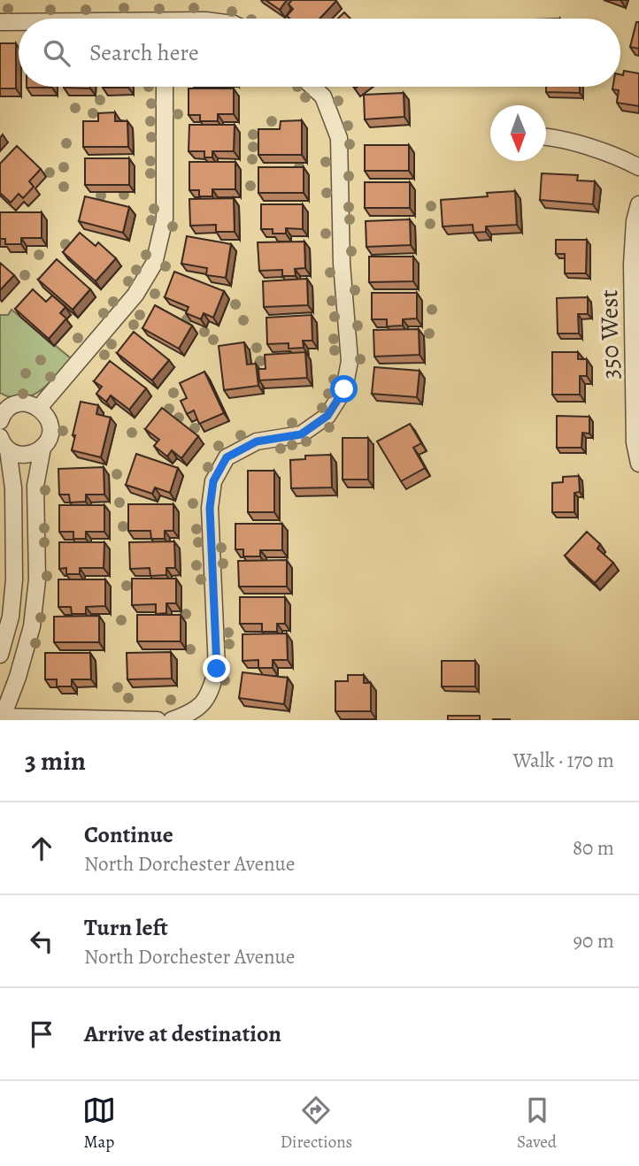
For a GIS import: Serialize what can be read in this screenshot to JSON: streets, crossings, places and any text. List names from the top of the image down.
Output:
{
  "streets": {
    "street": ["350 West"]
  },
  "north": "bottom",
  "page": {
    "search": "Search here",
    "heading": ["3 min", "Walk · 170 m"],
    "list": [
      ["Continue", "North Dorchester Avenue", "80 m"],
      ["Turn left", "North Dorchester Avenue", "90 m"],
      "Arrive at destination"
    ],
    "nav": ["Map", "Directions", "Saved"]
  }
}
